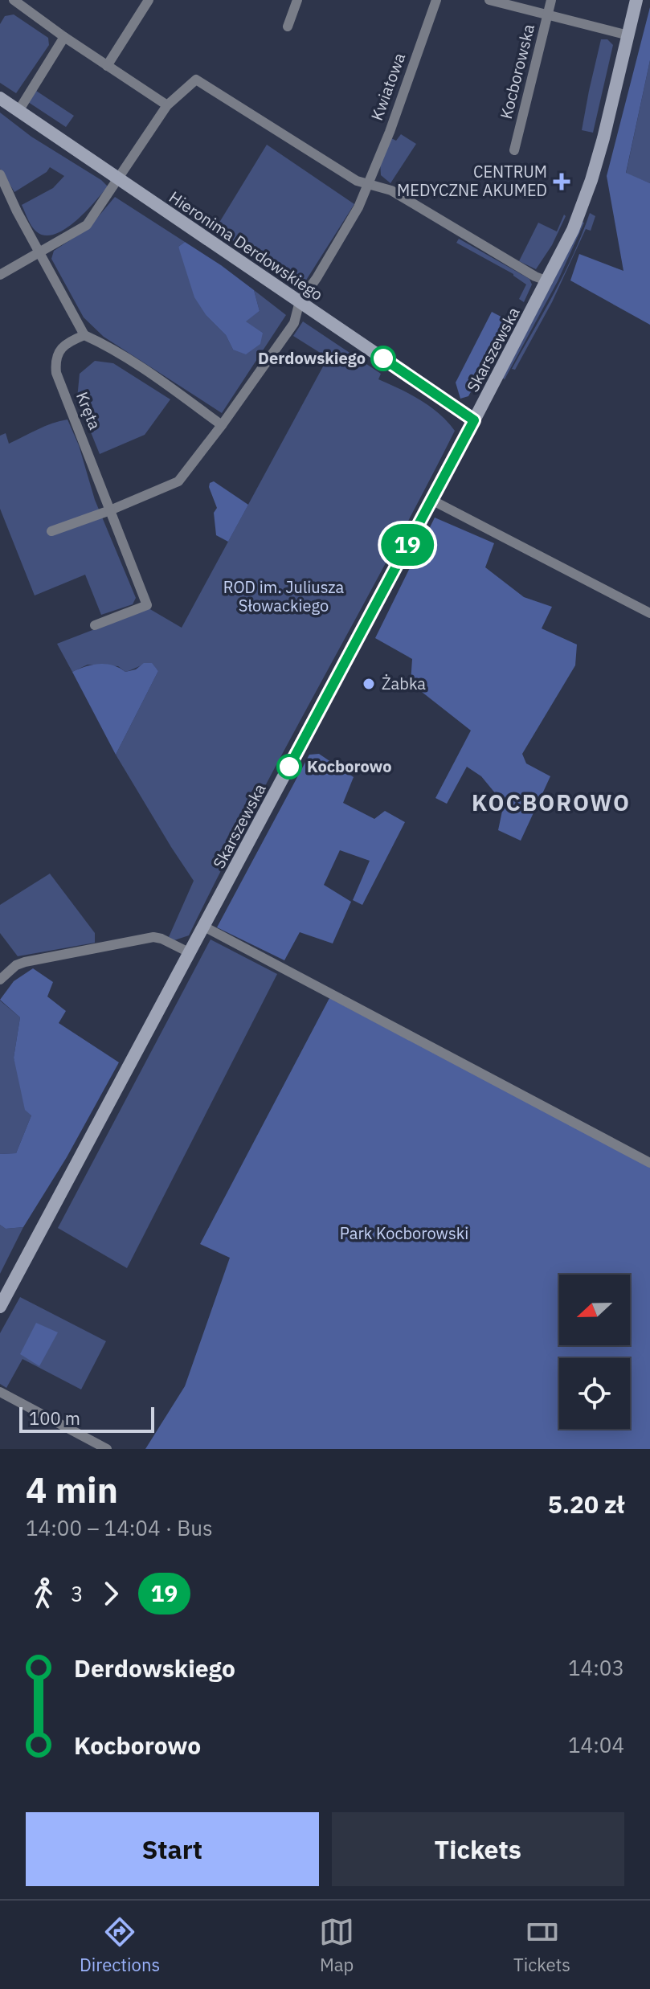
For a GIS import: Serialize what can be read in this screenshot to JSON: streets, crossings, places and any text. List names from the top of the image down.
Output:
{
  "streets": {
    "main road": ["Hieronima Derdowskiego", "Skarszewska"],
    "street": ["Kocborowska", "Kwiatowa", "Kręta"]
  },
  "crossings": [
    ["Kwiatowa", "Hieronima Derdowskiego"],
    ["Hieronima Derdowskiego", "Skarszewska"]
  ],
  "districts": ["KOCBOROWO"],
  "parks": ["ROD im. Juliusza Słowackiego", "Park Kocborowski"],
  "places": {
    "health": ["CENTRUM MEDYCZNE AKUMED"],
    "other": ["Derdowskiego", "Żabka", "Kocborowo"]
  },
  "lines": ["bus line 19"],
  "scale_bar": "100 m",
  "north": "left",
  "page": {
    "on_map": "19",
    "scale": "100 m",
    "heading": ["4 min", "14:00 – 14:04 · Bus", "5.20 zł"],
    "legs": ["3", "19"],
    "list": [
      {
        "name": "Derdowskiego",
        "value": "14:03"
      },
      {
        "name": "Kocborowo",
        "value": "14:04"
      }
    ],
    "buttons": ["Start", "Tickets"],
    "tabs": ["Directions", "Map", "Tickets"]
  }
}
